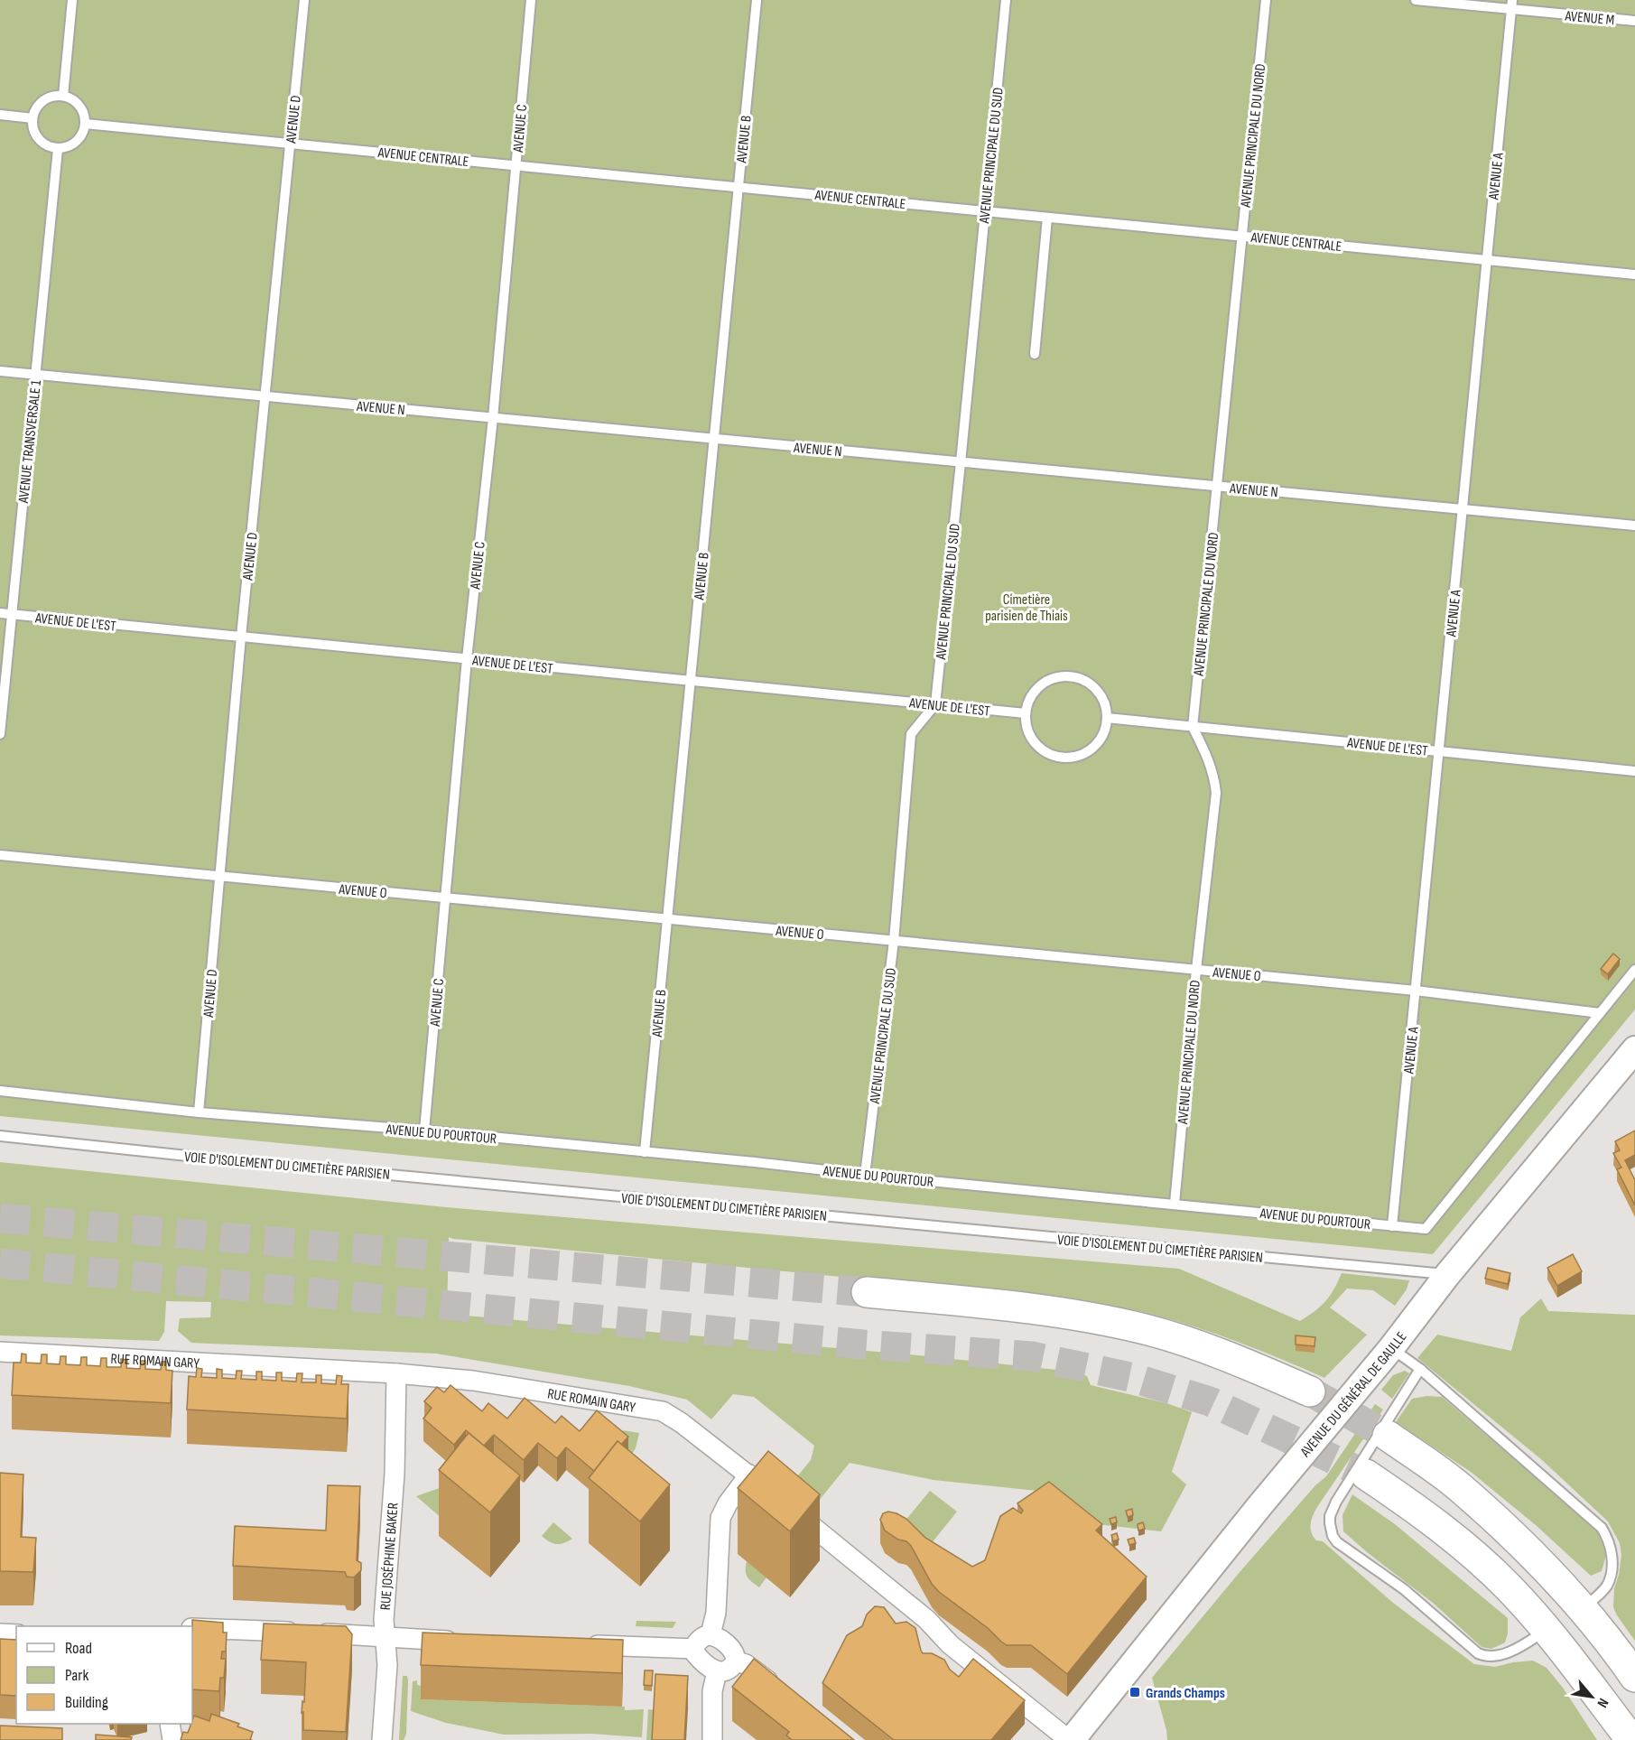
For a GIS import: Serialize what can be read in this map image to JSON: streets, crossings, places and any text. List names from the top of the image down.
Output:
{
  "streets": {
    "main road": ["AVENUE DU GÉNÉRAL DE GAULLE"],
    "street": ["RUE ROMAIN GARY", "RUE JOSÉPHINE BAKER"],
    "lane": [
      "AVENUE M",
      "AVENUE D",
      "AVENUE C",
      "AVENUE PRINCIPALE DU NORD",
      "AVENUE B",
      "AVENUE PRINCIPALE DU SUD",
      "AVENUE CENTRALE",
      "AVENUE A",
      "AVENUE N",
      "AVENUE TRANSVERSALE 1",
      "AVENUE DE L'EST",
      "AVENUE O",
      "AVENUE DU POURTOUR",
      "VOIE D'ISOLEMENT DU CIMETIÈRE PARISIEN"
    ]
  },
  "crossings": [
    ["AVENUE M", "AVENUE A"],
    ["AVENUE D", "AVENUE CENTRALE"],
    ["AVENUE D", "AVENUE N"],
    ["AVENUE D", "AVENUE DE L'EST"],
    ["AVENUE D", "AVENUE O"],
    ["AVENUE D", "AVENUE DU POURTOUR"],
    ["AVENUE C", "AVENUE CENTRALE"],
    ["AVENUE C", "AVENUE N"],
    ["AVENUE C", "AVENUE DE L'EST"],
    ["AVENUE C", "AVENUE O"],
    ["AVENUE C", "AVENUE DU POURTOUR"],
    ["AVENUE PRINCIPALE DU NORD", "AVENUE CENTRALE"],
    ["AVENUE PRINCIPALE DU NORD", "AVENUE N"],
    ["AVENUE PRINCIPALE DU NORD", "AVENUE DE L'EST"],
    ["AVENUE PRINCIPALE DU NORD", "AVENUE O"],
    ["AVENUE PRINCIPALE DU NORD", "AVENUE DU POURTOUR"],
    ["AVENUE B", "AVENUE CENTRALE"],
    ["AVENUE B", "AVENUE N"],
    ["AVENUE B", "AVENUE DE L'EST"],
    ["AVENUE B", "AVENUE O"],
    ["AVENUE B", "AVENUE DU POURTOUR"],
    ["AVENUE PRINCIPALE DU SUD", "AVENUE CENTRALE"],
    ["AVENUE PRINCIPALE DU SUD", "AVENUE N"],
    ["AVENUE PRINCIPALE DU SUD", "AVENUE DE L'EST"],
    ["AVENUE PRINCIPALE DU SUD", "AVENUE O"],
    ["AVENUE PRINCIPALE DU SUD", "AVENUE DU POURTOUR"],
    ["AVENUE CENTRALE", "AVENUE A"],
    ["AVENUE CENTRALE", "AVENUE TRANSVERSALE 1"],
    ["AVENUE A", "AVENUE N"],
    ["AVENUE A", "AVENUE DE L'EST"],
    ["AVENUE A", "AVENUE O"],
    ["AVENUE A", "AVENUE DU POURTOUR"],
    ["AVENUE N", "AVENUE TRANSVERSALE 1"],
    ["AVENUE TRANSVERSALE 1", "AVENUE DE L'EST"],
    ["AVENUE O", "AVENUE DU POURTOUR"],
    ["VOIE D'ISOLEMENT DU CIMETIÈRE PARISIEN", "AVENUE DU GÉNÉRAL DE GAULLE"],
    ["RUE ROMAIN GARY", "AVENUE DU GÉNÉRAL DE GAULLE"],
    ["RUE ROMAIN GARY", "RUE JOSÉPHINE BAKER"]
  ],
  "parks": ["Cimetière parisien de Thiais"],
  "places": {
    "transit": ["Grands Champs"]
  },
  "legend": ["Road", "Park", "Building"],
  "north": "bottom right"
}
